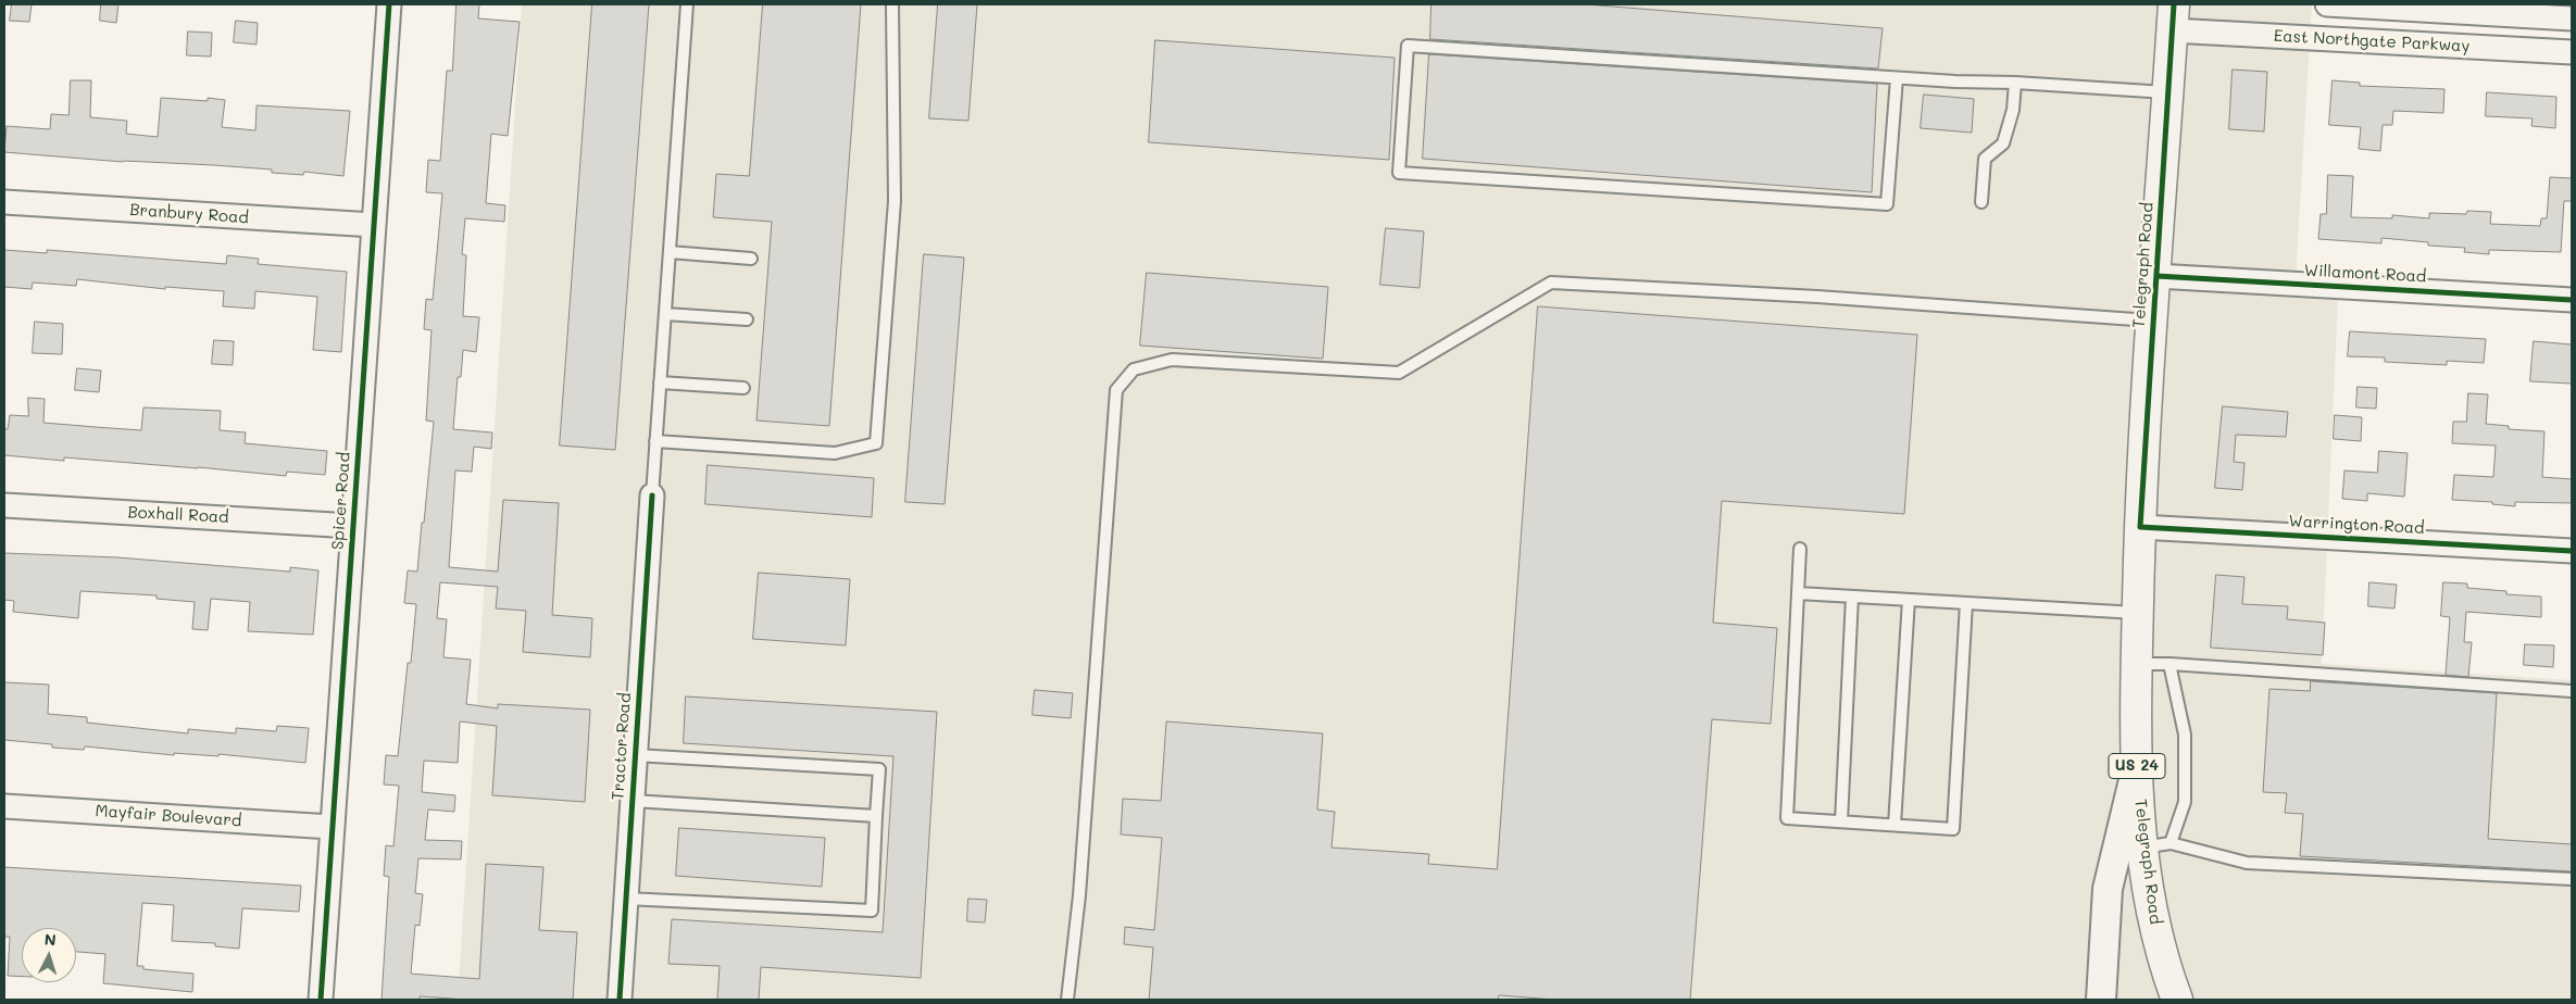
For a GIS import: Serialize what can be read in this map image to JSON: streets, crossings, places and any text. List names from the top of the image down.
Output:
{
  "streets": {
    "main road": ["Telegraph Road", "US 24"],
    "street": [
      "East Northgate Parkway",
      "Branbury Road",
      "Willamont Road",
      "Spicer Road",
      "Boxhall Road",
      "Warrington Road",
      "Tractor Road",
      "Mayfair Boulevard"
    ]
  },
  "crossings": [
    ["East Northgate Parkway", "Telegraph Road"],
    ["Branbury Road", "Spicer Road"],
    ["Telegraph Road", "Willamont Road"],
    ["Telegraph Road", "Warrington Road"],
    ["Spicer Road", "Boxhall Road"],
    ["Spicer Road", "Mayfair Boulevard"]
  ],
  "north": "top"
}
